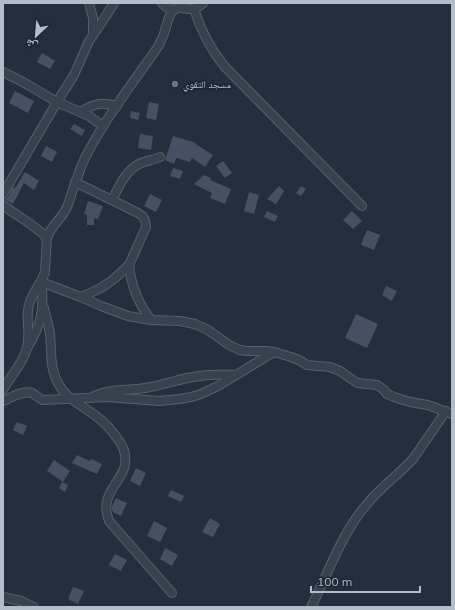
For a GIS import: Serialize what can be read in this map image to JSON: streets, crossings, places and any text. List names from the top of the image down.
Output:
{
  "places": ["مسجد التقوي"],
  "scale_bar": "100 m",
  "north": "bottom left"
}
